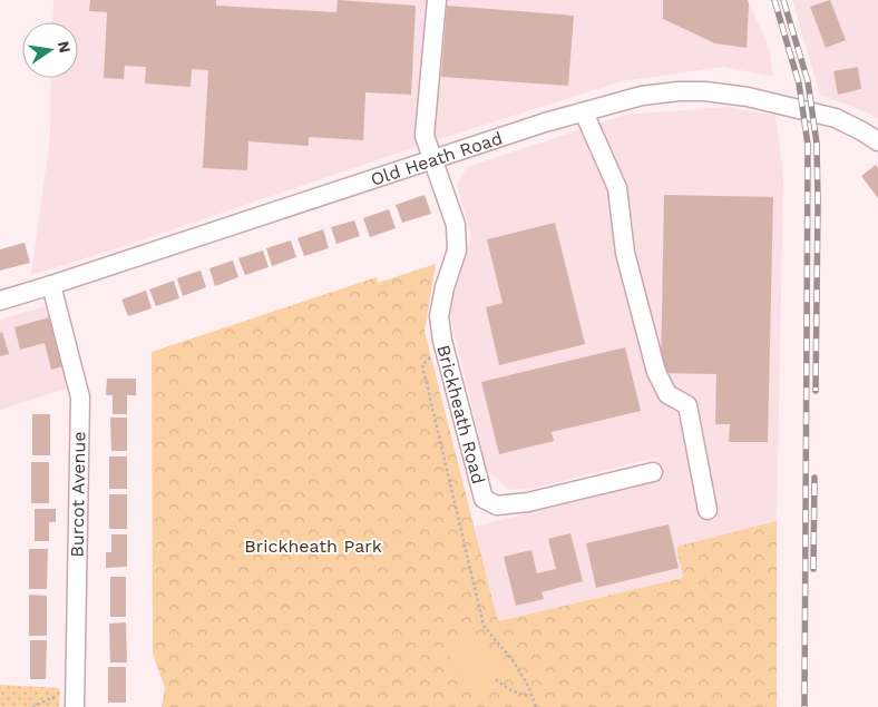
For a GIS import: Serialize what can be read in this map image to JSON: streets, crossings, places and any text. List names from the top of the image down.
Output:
{
  "streets": {
    "street": ["Old Heath Road", "Brickheath Road", "Burcot Avenue"]
  },
  "crossings": [
    ["Old Heath Road", "Brickheath Road"],
    ["Old Heath Road", "Burcot Avenue"]
  ],
  "parks": ["Brickheath Park"],
  "north": "right"
}
